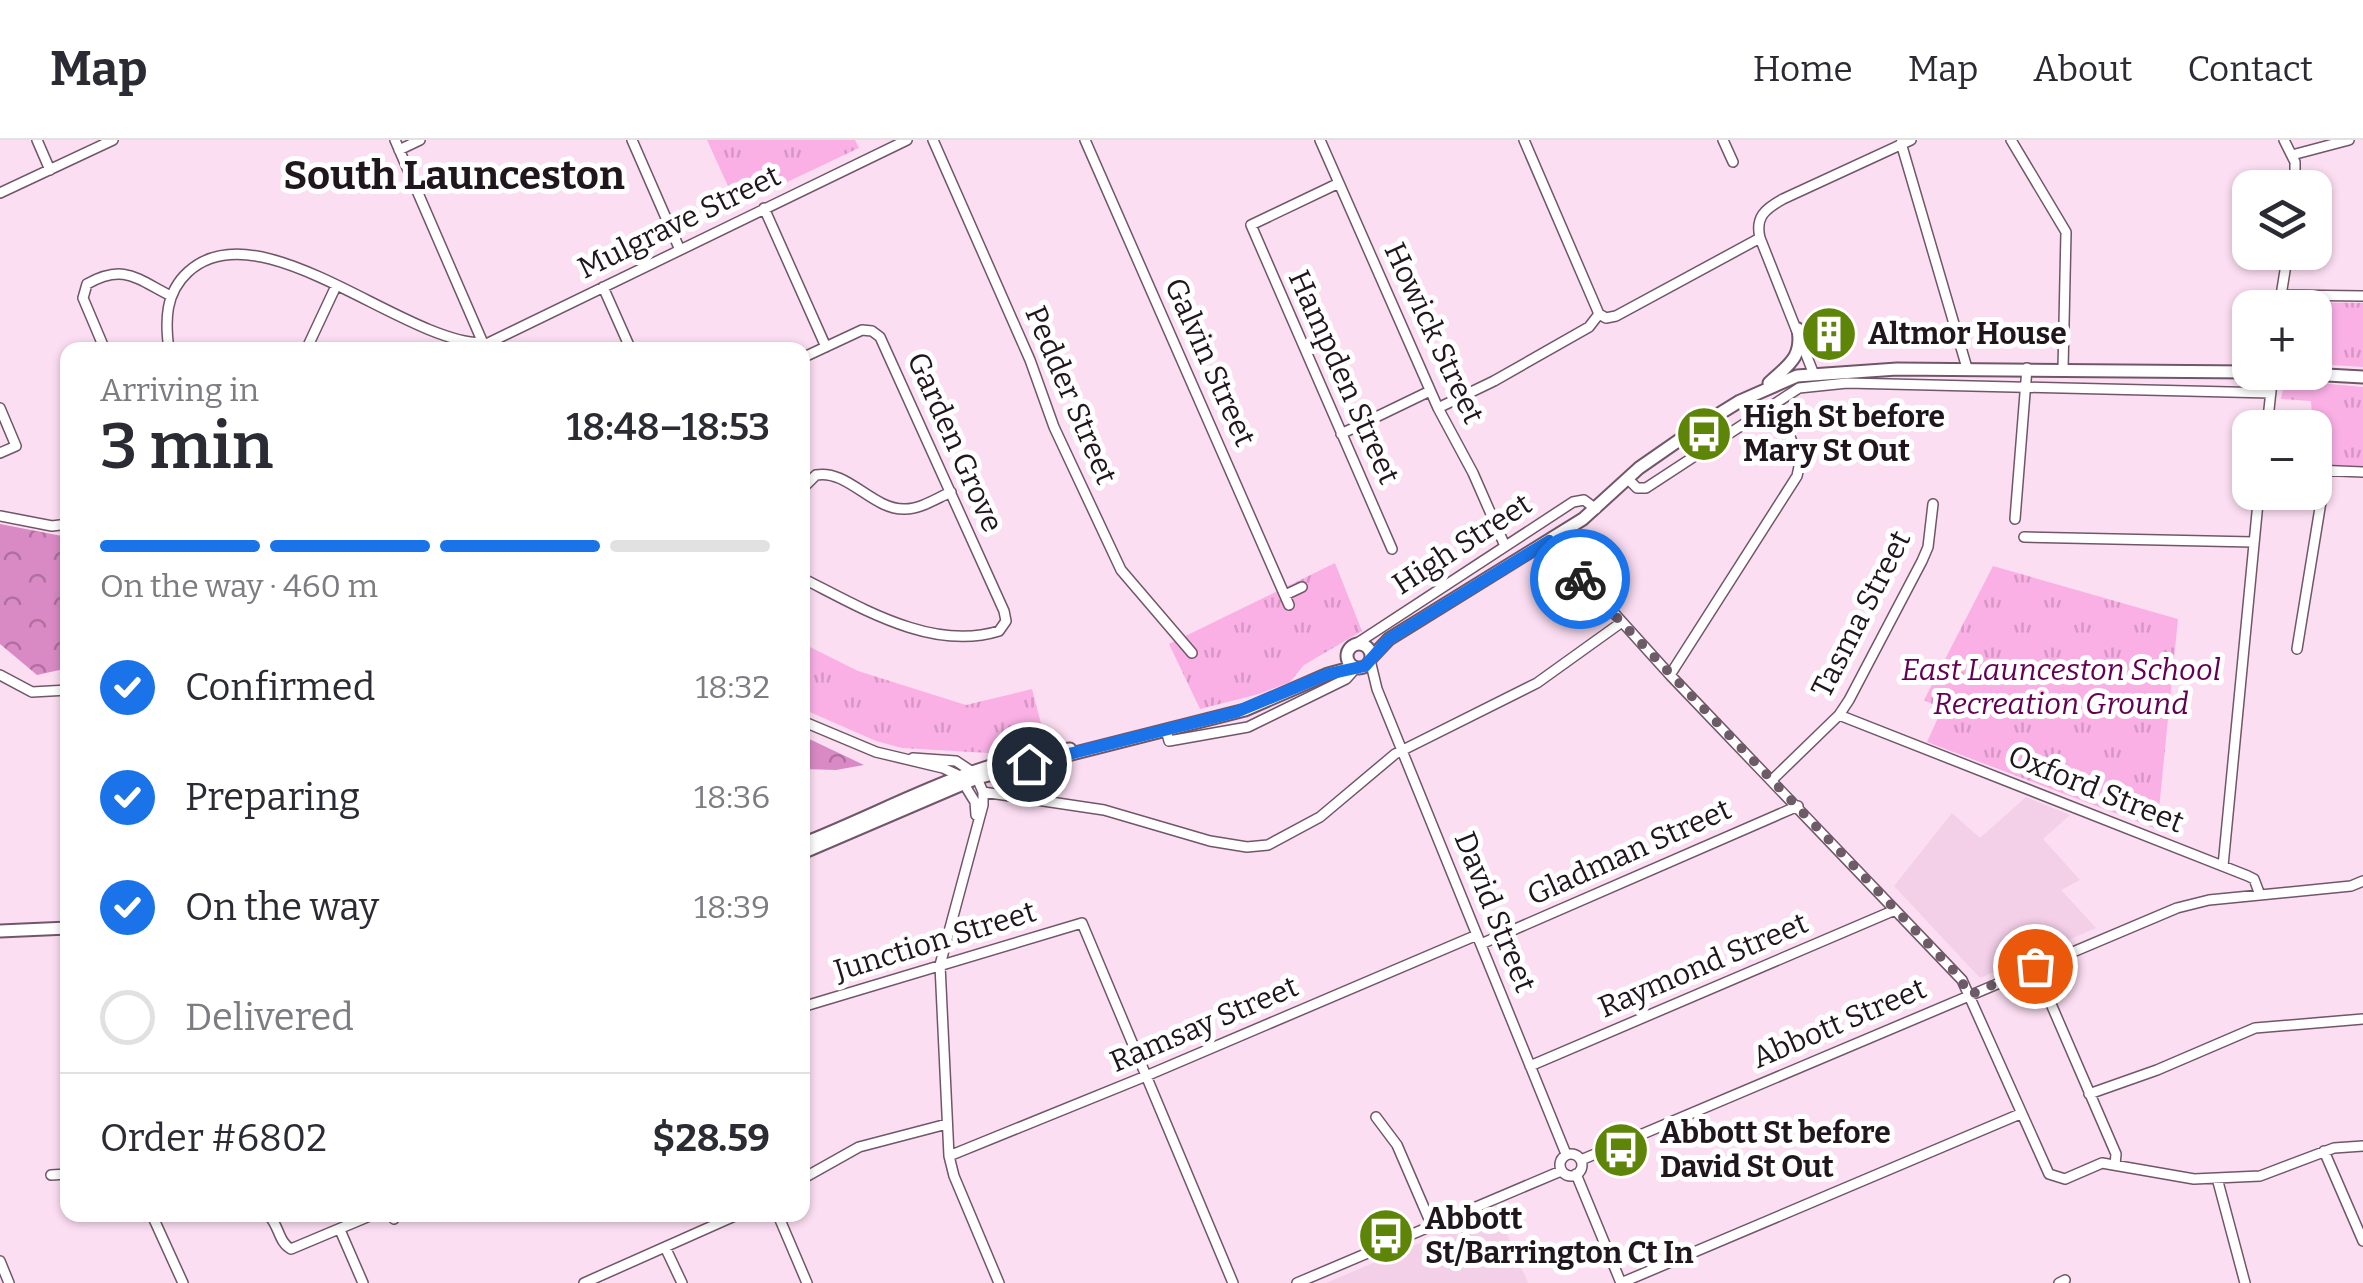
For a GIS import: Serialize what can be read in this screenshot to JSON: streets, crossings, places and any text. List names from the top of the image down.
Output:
{
  "streets": {
    "main road": ["High Street"],
    "street": [
      "Mulgrave Street",
      "Howick Street",
      "Galvin Street",
      "Hampden Street",
      "Pedder Street",
      "Garden Grove",
      "Tasma Street",
      "Oxford Street",
      "Gladman Street",
      "David Street",
      "Junction Street",
      "Raymond Street",
      "Abbott Street",
      "Ramsay Street"
    ]
  },
  "crossings": [
    ["Howick Street", "Hampden Street"],
    ["Howick Street", "High Street"],
    ["High Street", "David Street"],
    ["Tasma Street", "Oxford Street"],
    ["Oxford Street", "Abbott Street"],
    ["Gladman Street", "David Street"],
    ["Gladman Street", "Ramsay Street"],
    ["David Street", "Raymond Street"],
    ["David Street", "Abbott Street"],
    ["David Street", "Ramsay Street"],
    ["Junction Street", "Ramsay Street"]
  ],
  "districts": ["South Launceston"],
  "parks": ["East Launceston School Recreation Ground"],
  "places": {
    "building": ["Altmor House"],
    "bus stop": ["High St before Mary St Out", "Abbott St before David St Out", "Abbott St/Barrington Ct In"]
  },
  "page": {
    "header": "Map",
    "nav": [
      "Home",
      "Map",
      "About",
      "Contact"
    ],
    "map_buttons": ["+", "−"],
    "heading": ["3 min", "Arriving in", "18:48–18:53"],
    "panel": ["Order #6802", "$28.59"],
    "bar": "On the way · 460 m",
    "list": [
      ["Confirmed", "18:32"],
      ["Preparing", "18:36"],
      ["On the way", "18:39"],
      "Delivered"
    ]
  }
}
